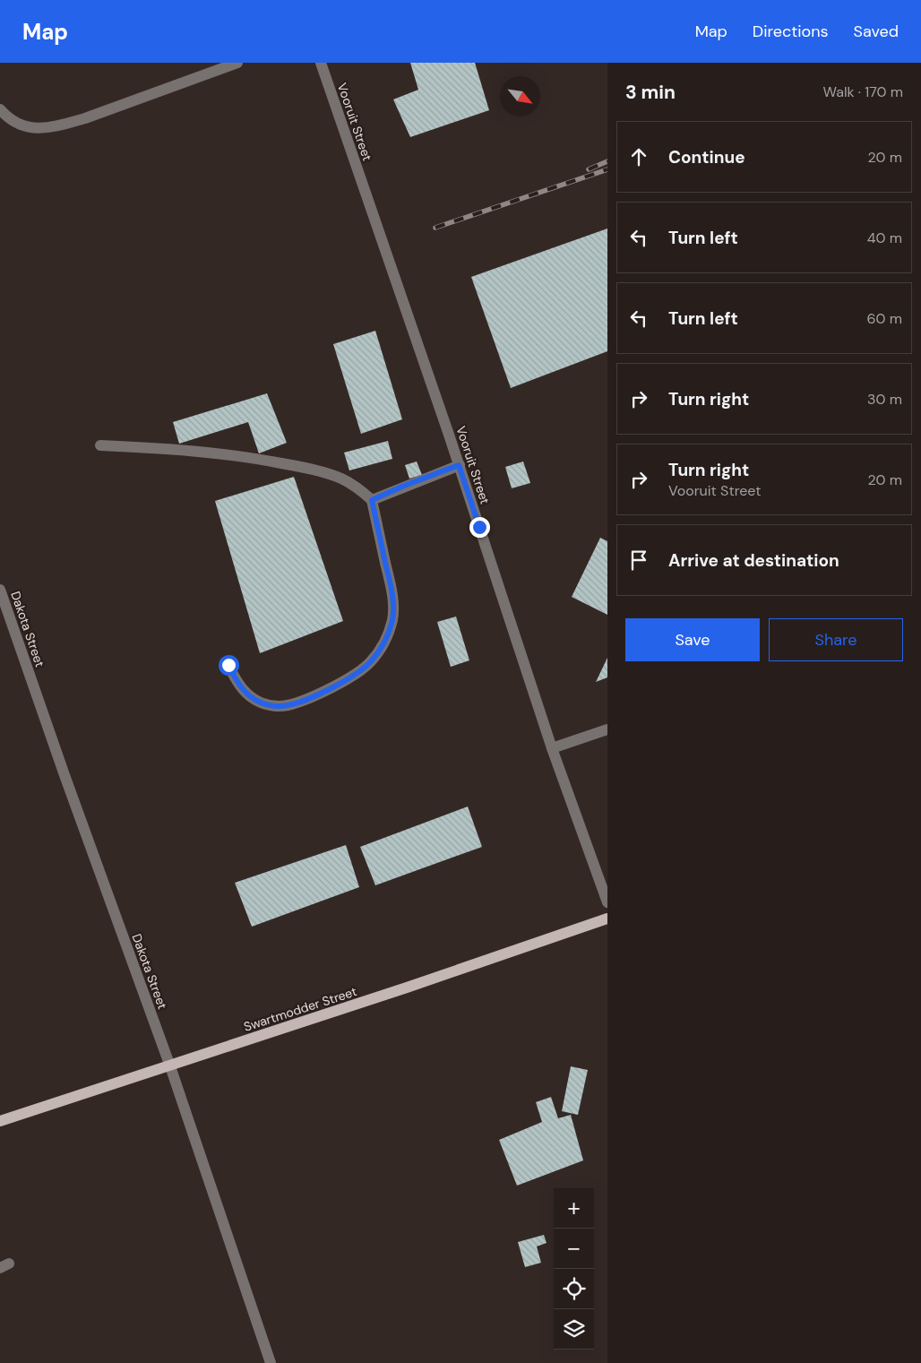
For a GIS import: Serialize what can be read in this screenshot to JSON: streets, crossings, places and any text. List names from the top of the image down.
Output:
{
  "streets": {
    "main road": ["Swartmodder Street"],
    "street": ["Vooruit Street", "Dakota Street"]
  },
  "crossings": [
    ["Dakota Street", "Swartmodder Street"]
  ],
  "north": "bottom right",
  "page": {
    "header": "Map",
    "nav": ["Map", "Directions", "Saved"],
    "heading": ["3 min", "Walk · 170 m"],
    "list": [
      ["Continue", "20 m"],
      ["Turn left", "40 m"],
      ["Turn left", "60 m"],
      ["Turn right", "30 m"],
      ["Turn right", "Vooruit Street", "20 m"],
      "Arrive at destination"
    ],
    "buttons": ["Save", "Share"],
    "map_buttons": ["+", "−"]
  }
}
